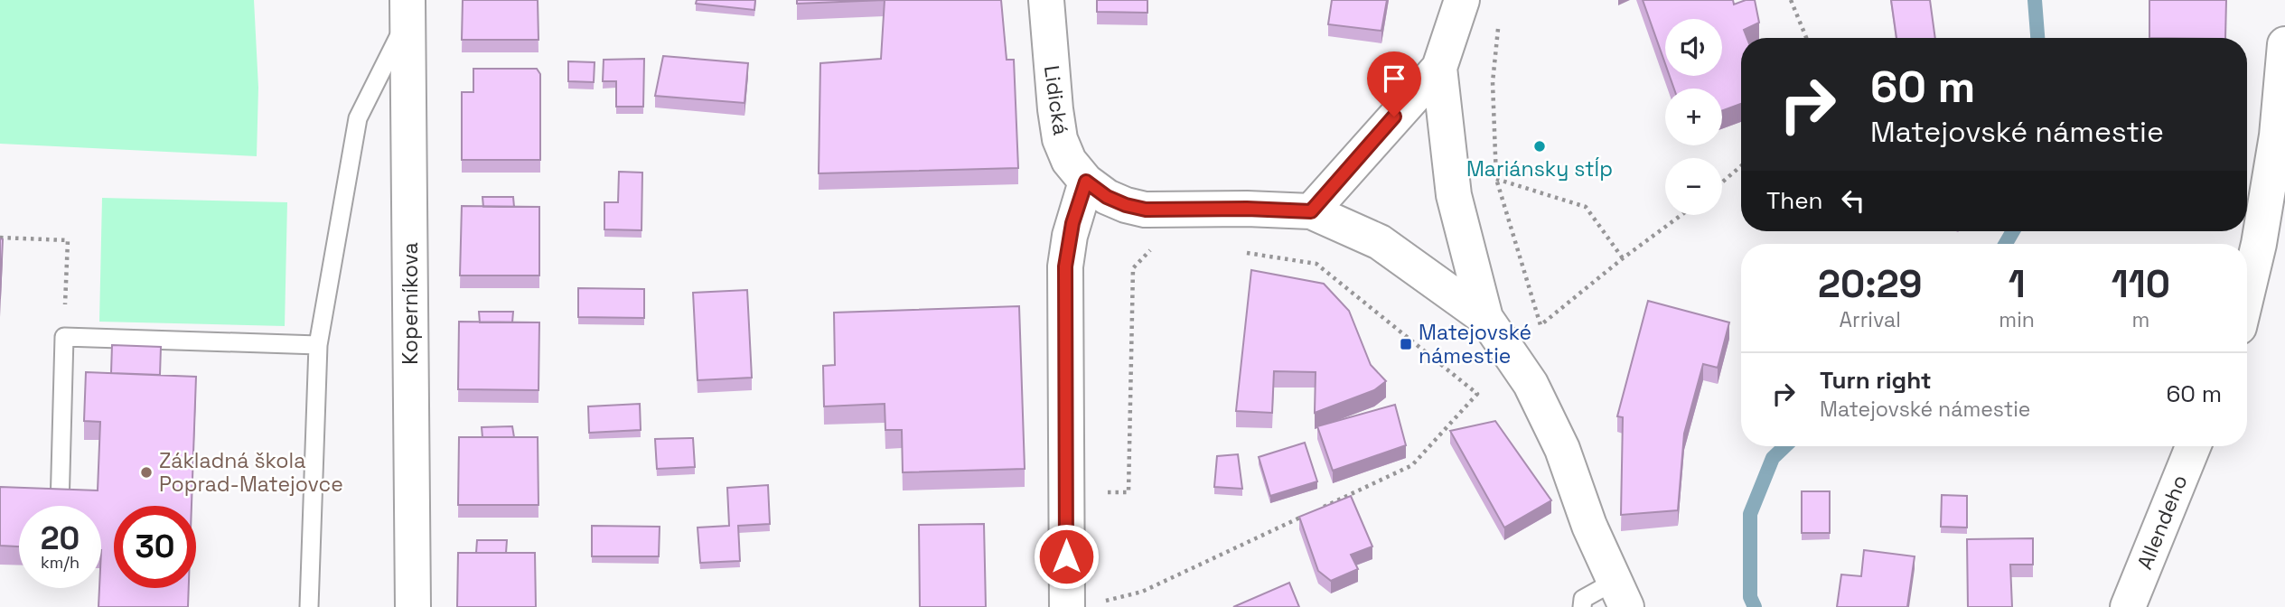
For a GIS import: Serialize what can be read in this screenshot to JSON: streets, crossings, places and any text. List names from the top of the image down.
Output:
{
  "streets": {
    "street": ["Lidická", "Koperníkova", "Allendeho"]
  },
  "places": {
    "other": ["Mariánsky stĺp", "Základná škola Poprad-Matejovce"],
    "transit": ["Matejovské námestie"]
  },
  "page": {
    "map_buttons": ["+", "−"],
    "turn": ["60 m", "Matejovské námestie"],
    "then": "Then",
    "eta": [
      "20:29",
      "Arrival",
      "1",
      "min",
      "110",
      "m"
    ],
    "list": [
      {
        "name": "Turn right",
        "note": "Matejovské námestie",
        "value": "60 m"
      }
    ],
    "speed": "20 km/h",
    "limit": "30"
  }
}
